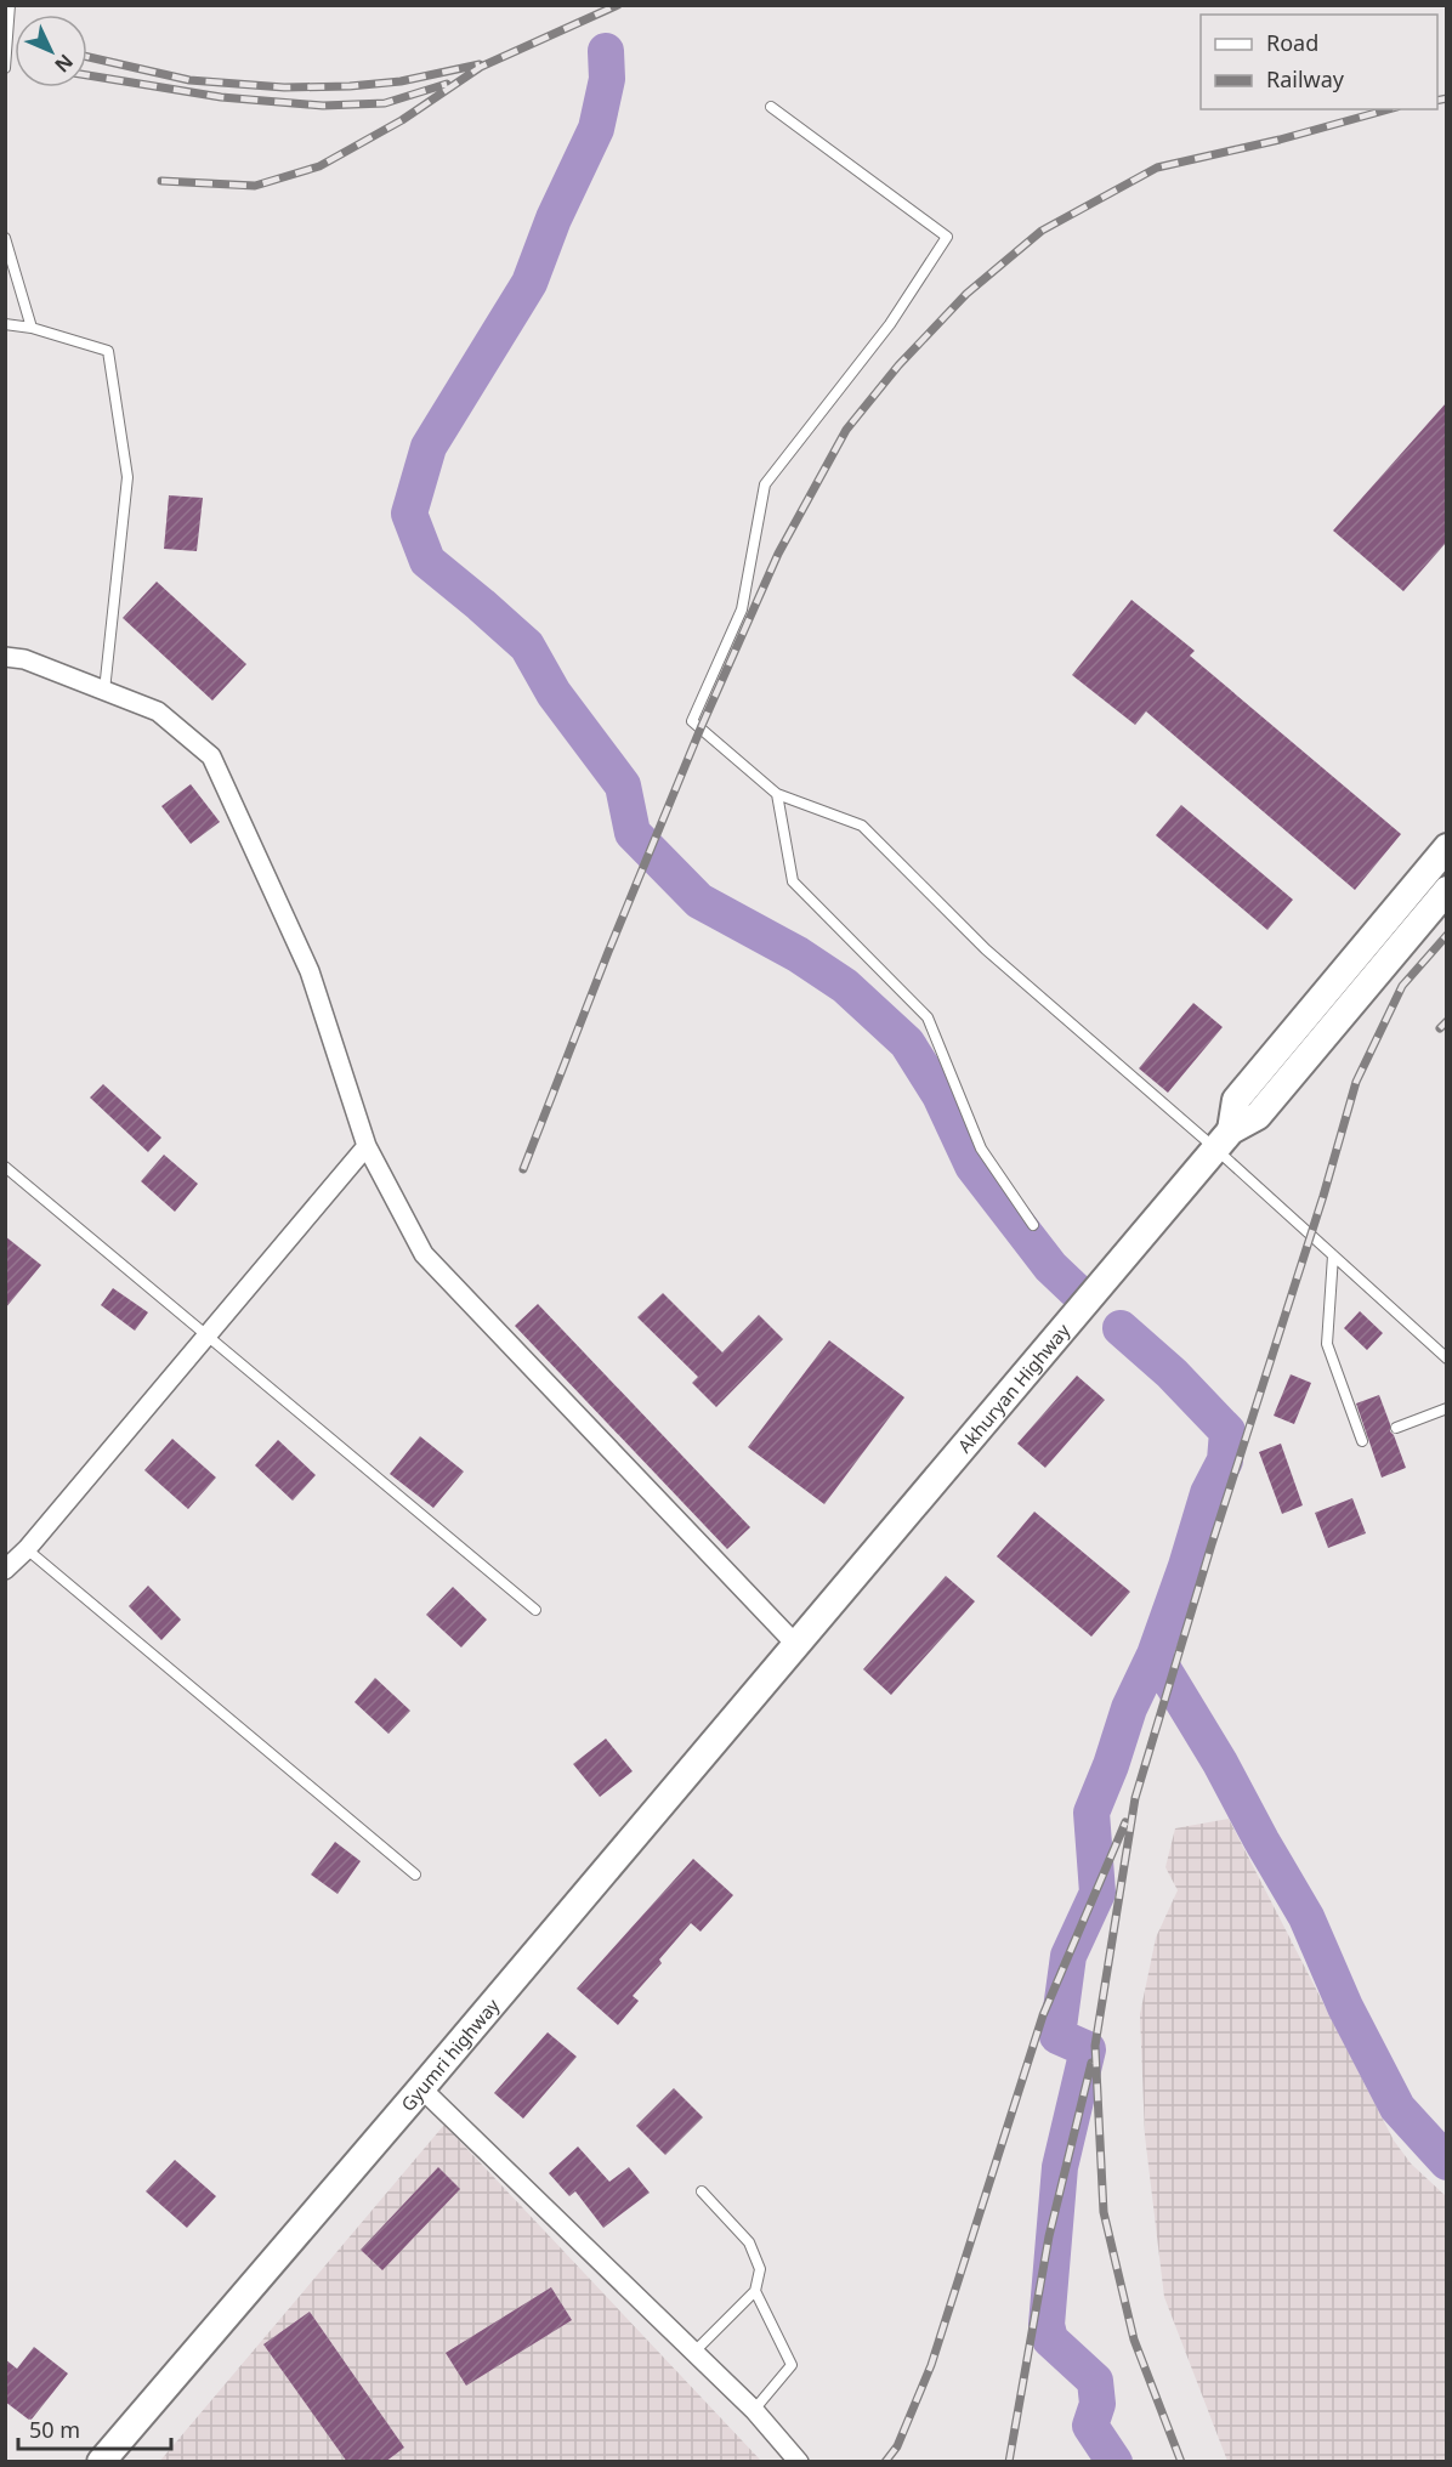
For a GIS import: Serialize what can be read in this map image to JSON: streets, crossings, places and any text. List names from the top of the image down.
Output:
{
  "streets": {
    "main road": ["Akhuryan Highway", "Gyumri highway"]
  },
  "crossings": [
    ["Akhuryan Highway", "Gyumri highway"]
  ],
  "legend": ["Road", "Railway"],
  "scale_bar": "50 m",
  "north": "bottom right"
}
